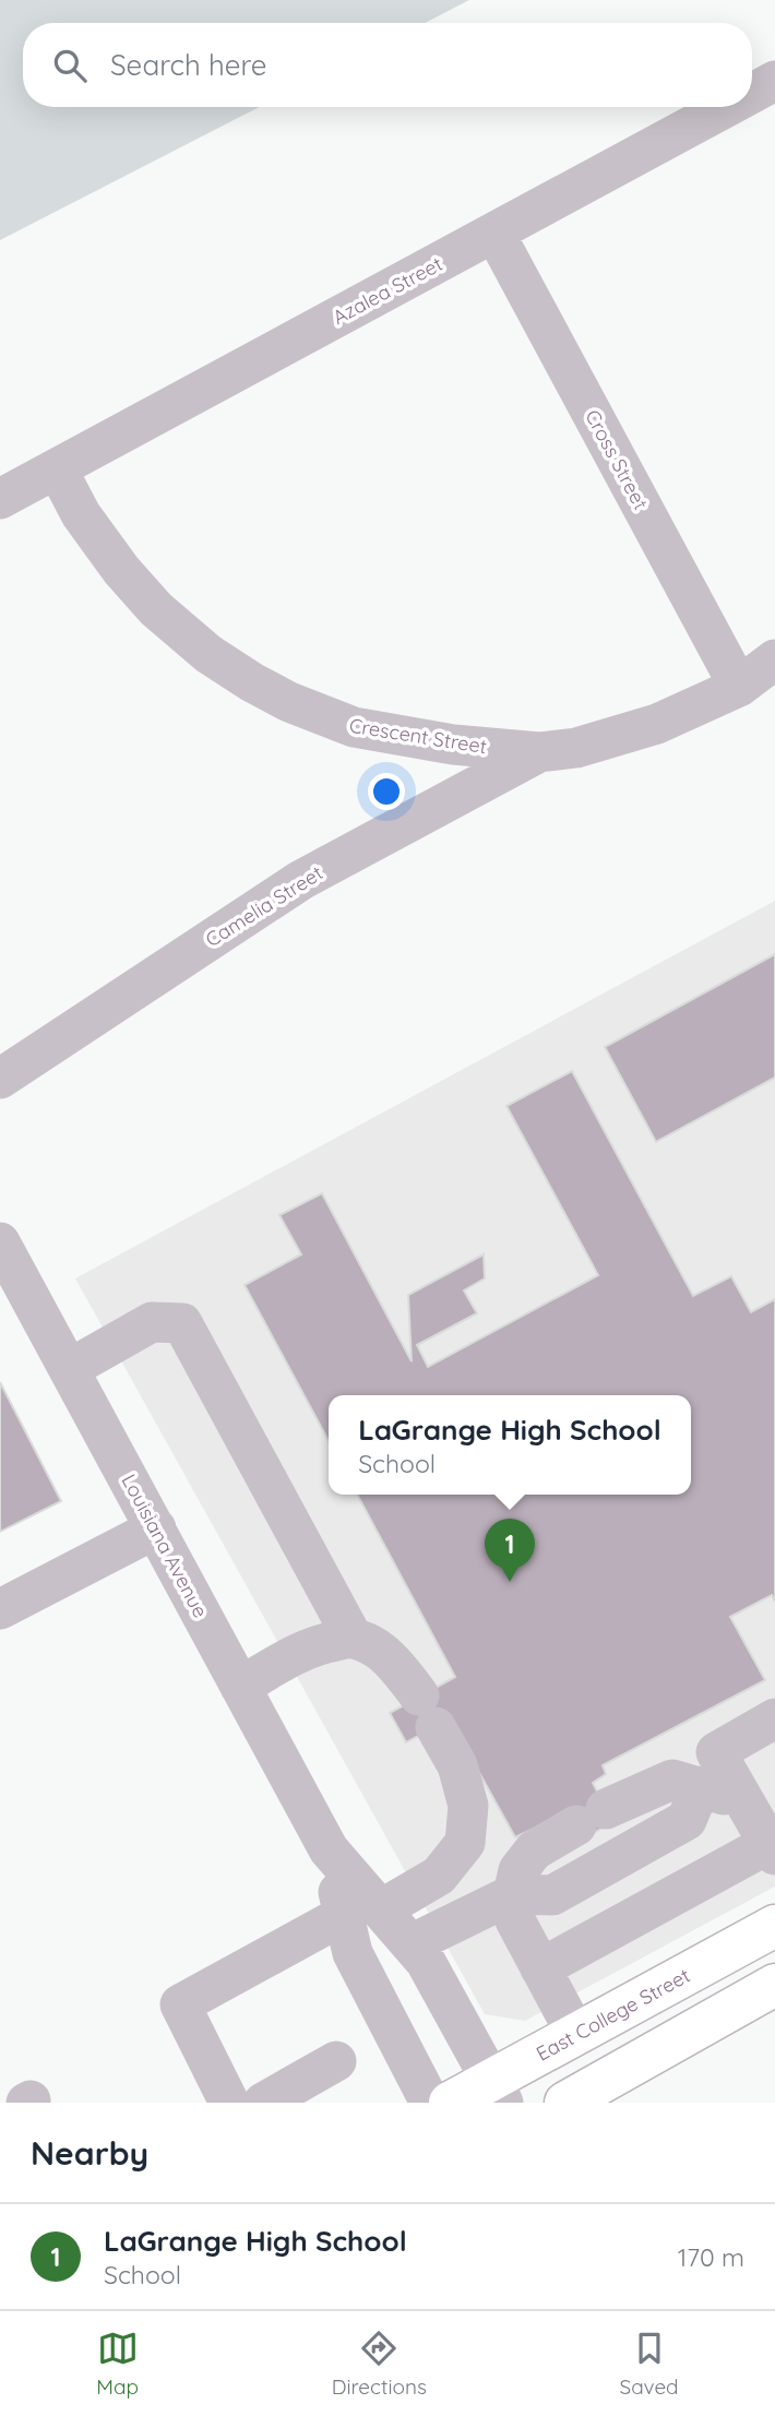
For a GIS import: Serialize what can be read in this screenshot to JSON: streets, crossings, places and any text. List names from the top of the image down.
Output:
{
  "streets": {
    "main road": ["East College Street"],
    "street": [
      "Azalea Street",
      "Cross Street",
      "Crescent Street",
      "Camelia Street",
      "Louisiana Avenue"
    ]
  },
  "crossings": [
    ["Azalea Street", "Cross Street"],
    ["Azalea Street", "Crescent Street"],
    ["Cross Street", "Crescent Street"],
    ["Crescent Street", "Camelia Street"],
    ["Louisiana Avenue", "East College Street"]
  ],
  "page": {
    "search": "Search here",
    "popup": ["LaGrange High School", "School"],
    "pins": "1",
    "heading": "Nearby",
    "list": [
      {
        "mark": "1",
        "name": "LaGrange High School",
        "note": "School",
        "value": "170 m"
      }
    ],
    "nav": ["Map", "Directions", "Saved"]
  }
}
